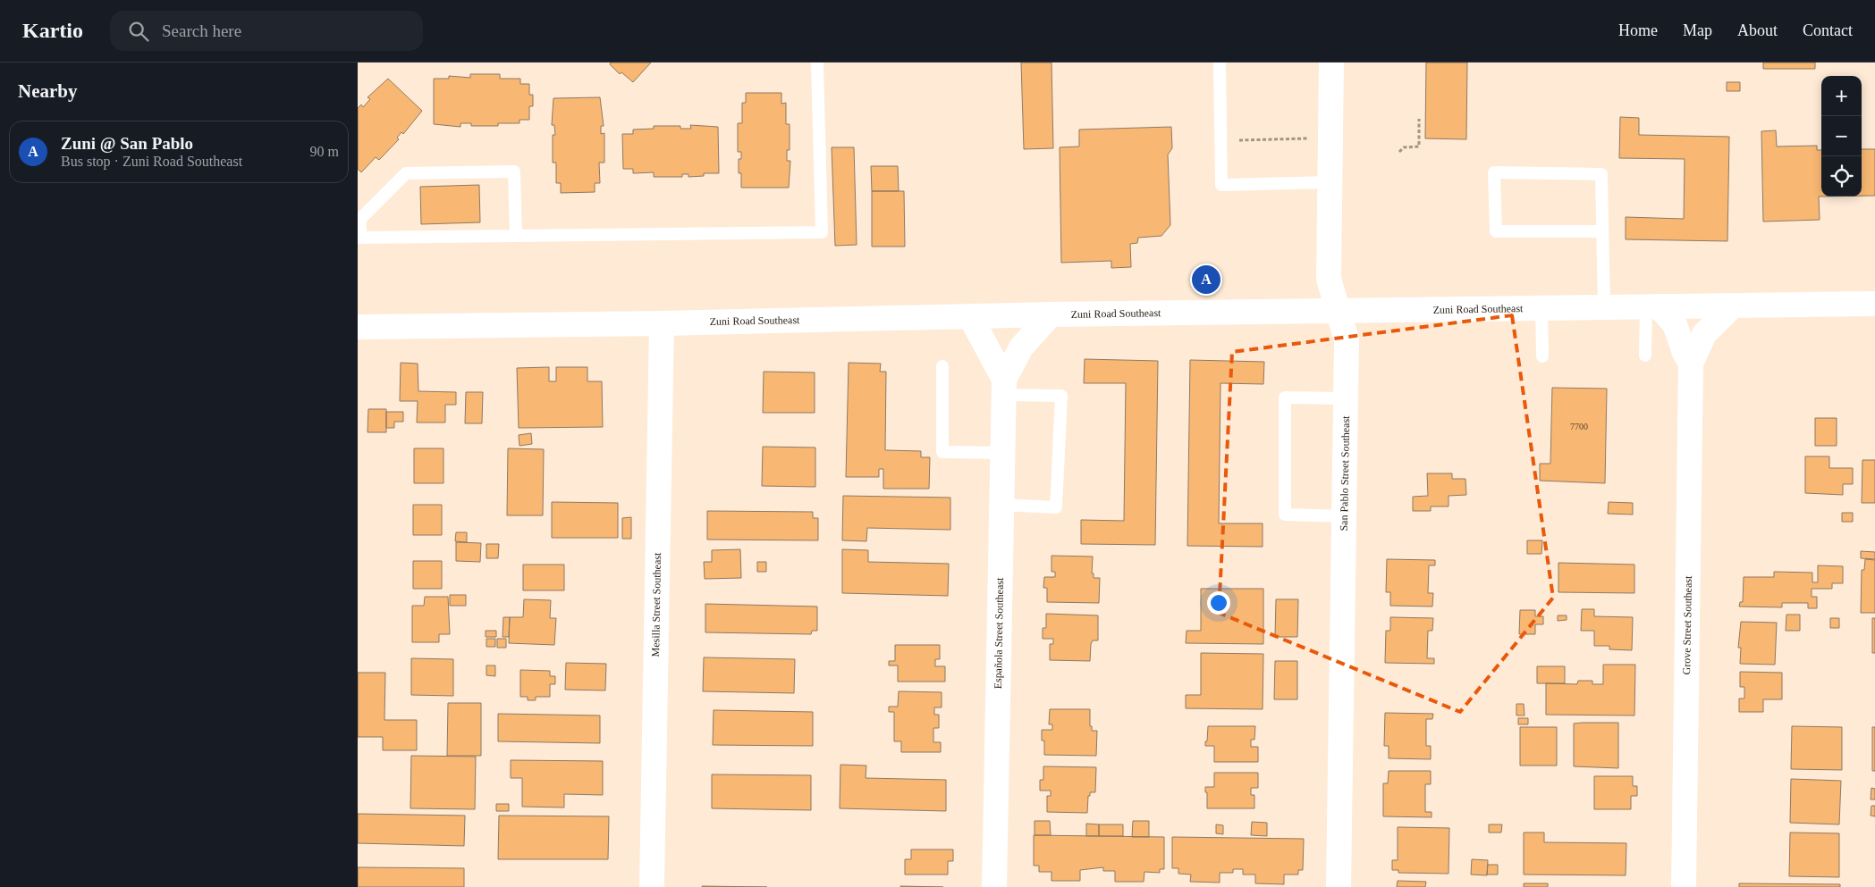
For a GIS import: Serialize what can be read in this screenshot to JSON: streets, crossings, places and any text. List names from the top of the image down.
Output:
{
  "streets": {
    "street": [
      "Zuni Road Southeast",
      "San Pablo Street Southeast",
      "Mesilla Street Southeast",
      "Grove Street Southeast",
      "Española Street Southeast"
    ]
  },
  "crossings": [
    ["Zuni Road Southeast", "San Pablo Street Southeast"],
    ["Zuni Road Southeast", "Mesilla Street Southeast"],
    ["Zuni Road Southeast", "Grove Street Southeast"],
    ["Zuni Road Southeast", "Española Street Southeast"]
  ],
  "house_numbers": ["7700"],
  "page": {
    "header": "Kartio",
    "search": "Search here",
    "nav": [
      "Home",
      "Map",
      "About",
      "Contact"
    ],
    "heading": "Nearby",
    "map_buttons": ["+", "−"],
    "list": [
      {
        "mark": "A",
        "name": "Zuni @ San Pablo",
        "note": "Bus stop · Zuni Road Southeast",
        "value": "90 m"
      }
    ],
    "pins": "A"
  }
}
